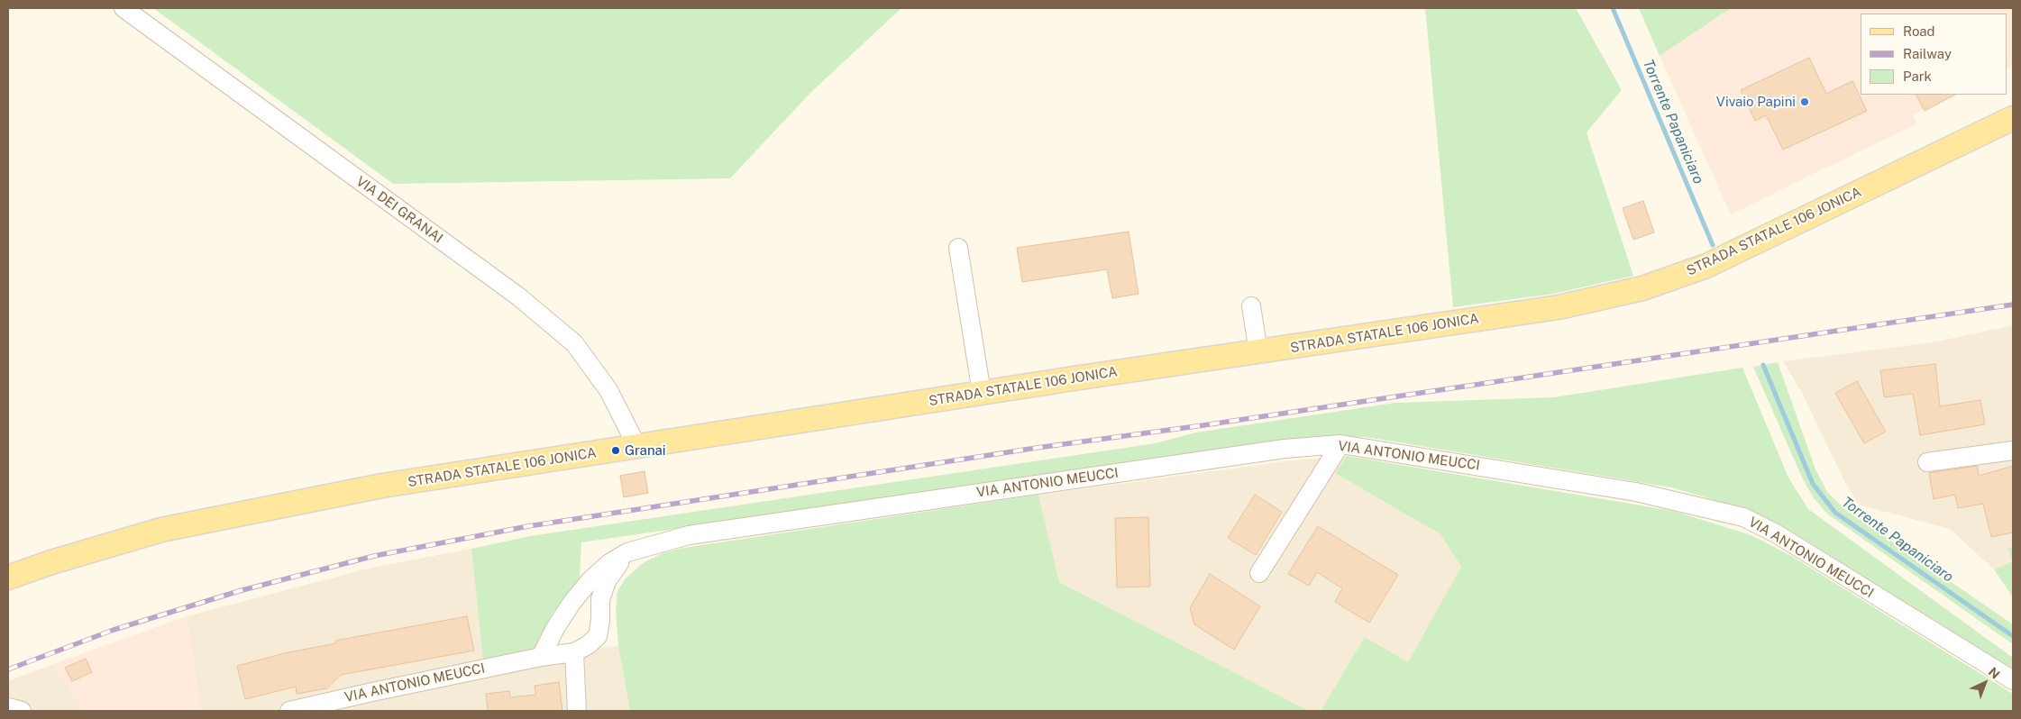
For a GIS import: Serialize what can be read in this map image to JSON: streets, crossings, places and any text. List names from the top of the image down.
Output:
{
  "streets": {
    "main road": ["STRADA STATALE 106 JONICA"],
    "street": ["VIA DEI GRANAI", "VIA ANTONIO MEUCCI"]
  },
  "crossings": [
    ["VIA DEI GRANAI", "STRADA STATALE 106 JONICA"]
  ],
  "water": ["Torrente Papaniciaro"],
  "places": ["Vivaio Papini", "Granai"],
  "legend": ["Road", "Railway", "Park"],
  "north": "top right"
}
